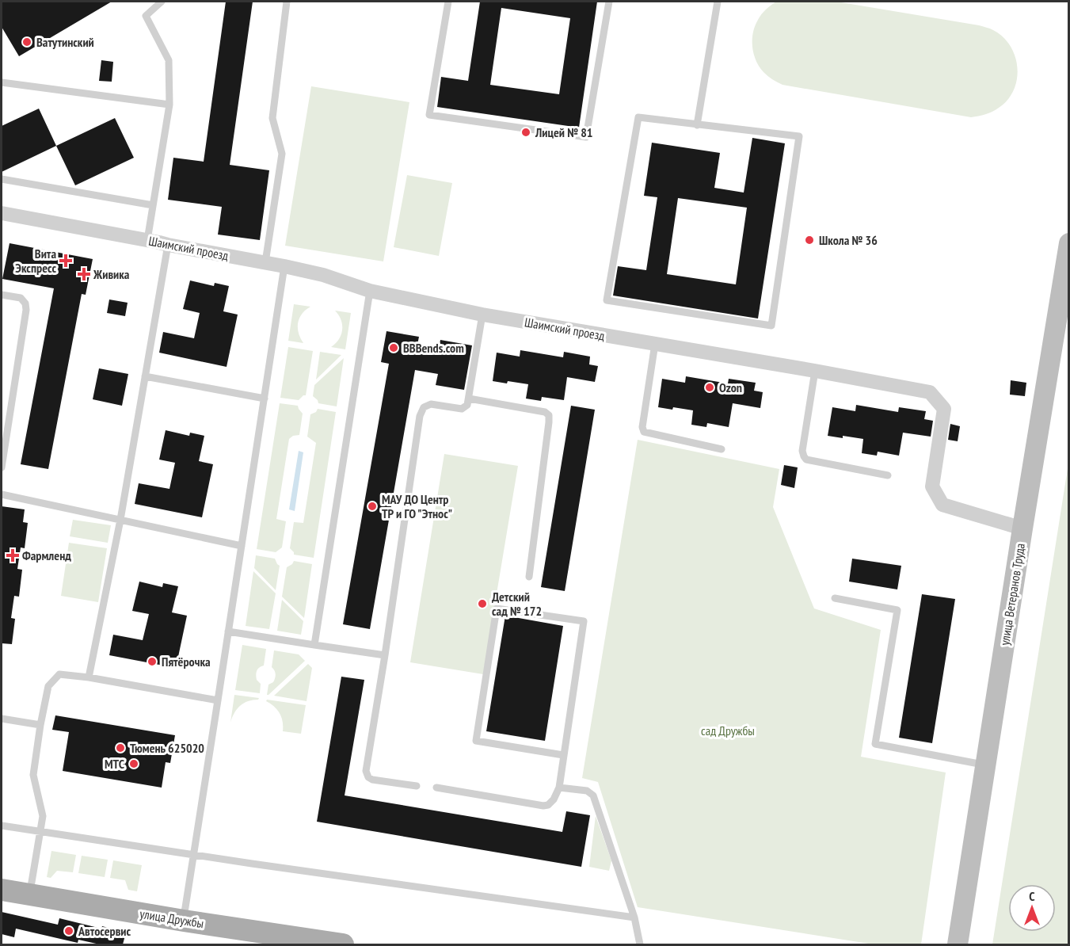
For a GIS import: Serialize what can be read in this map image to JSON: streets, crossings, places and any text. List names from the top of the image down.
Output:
{
  "streets": {
    "main road": ["улица Ветеранов Труда", "улица Дружбы"],
    "street": ["Шаимский проезд"]
  },
  "crossings": [
    ["Шаимский проезд", "улица Ветеранов Труда"]
  ],
  "parks": ["сад Дружбы"],
  "places": {
    "other": [
      "Ватутинский",
      "Лицей № 81",
      "Школа № 36",
      "BBBends.com",
      "Ozon",
      "МАУ ДО Центр ТР и ГО \"Этнос\"",
      "Детский сад № 172",
      "Пятёрочка",
      "Тюмень 625020",
      "МТС",
      "Автосервис"
    ],
    "health": ["Вита Экспресс", "Живика", "Фармленд"]
  },
  "north": "top"
}
